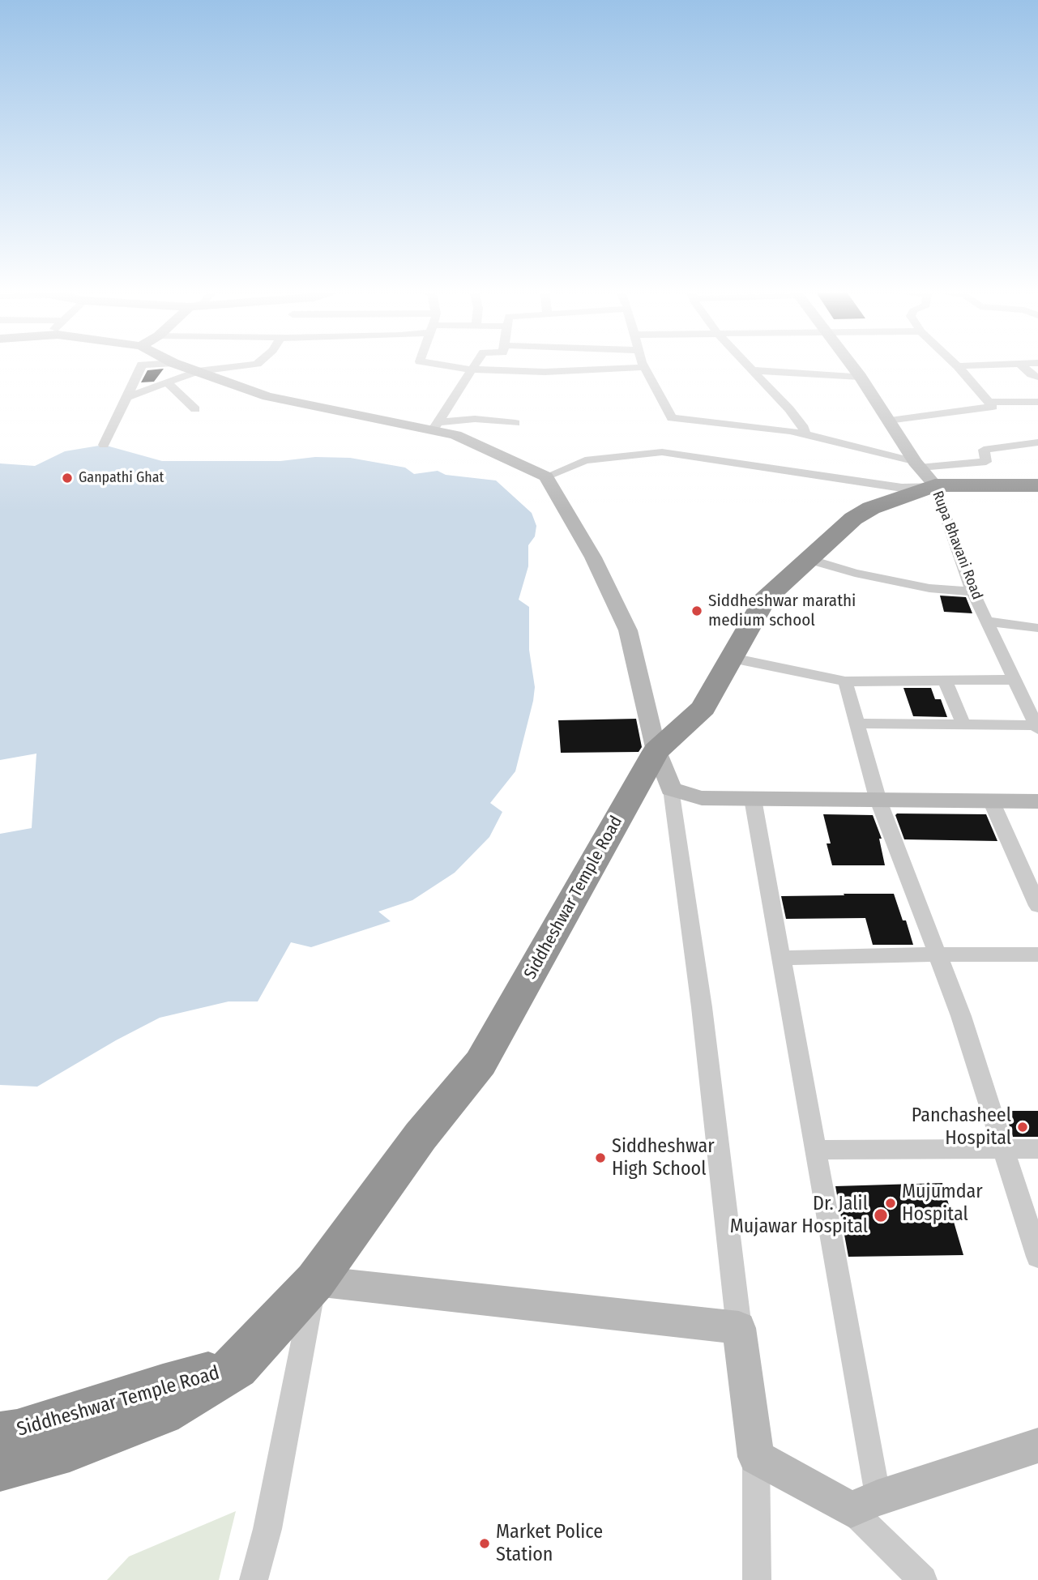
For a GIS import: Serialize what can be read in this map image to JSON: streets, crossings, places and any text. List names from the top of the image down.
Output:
{
  "streets": {
    "highway": ["Siddheshwar Temple Road"],
    "street": ["Rupa Bhavani Road"]
  },
  "crossings": [
    ["Rupa Bhavani Road", "Siddheshwar Temple Road"]
  ],
  "places": [
    "Ganpathi Ghat",
    "Siddheshwar marathi medium school",
    "Panchasheel Hospital",
    "Siddheshwar High School",
    "Mujumdar Hospital",
    "Dr. Jalil Mujawar Hospital",
    "Market Police Station"
  ]
}
